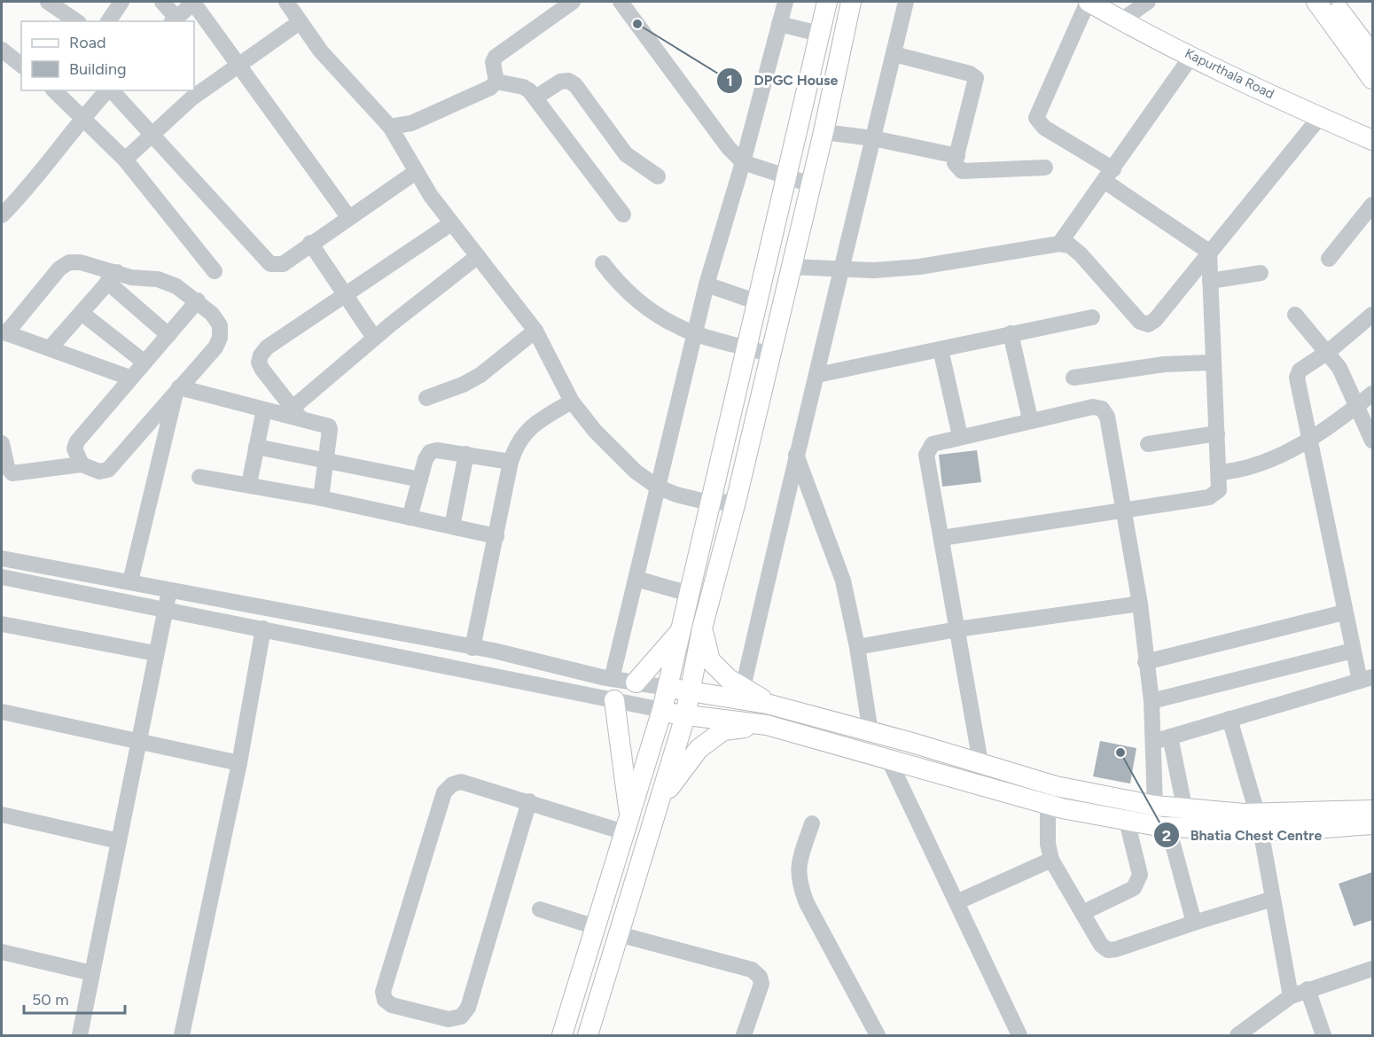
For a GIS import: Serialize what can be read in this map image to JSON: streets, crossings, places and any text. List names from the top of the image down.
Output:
{
  "streets": {
    "main road": ["Kapurthala Road"]
  },
  "places": ["DPGC House", "Bhatia Chest Centre"],
  "legend": ["Road", "Building"],
  "scale_bar": "50 m"
}
